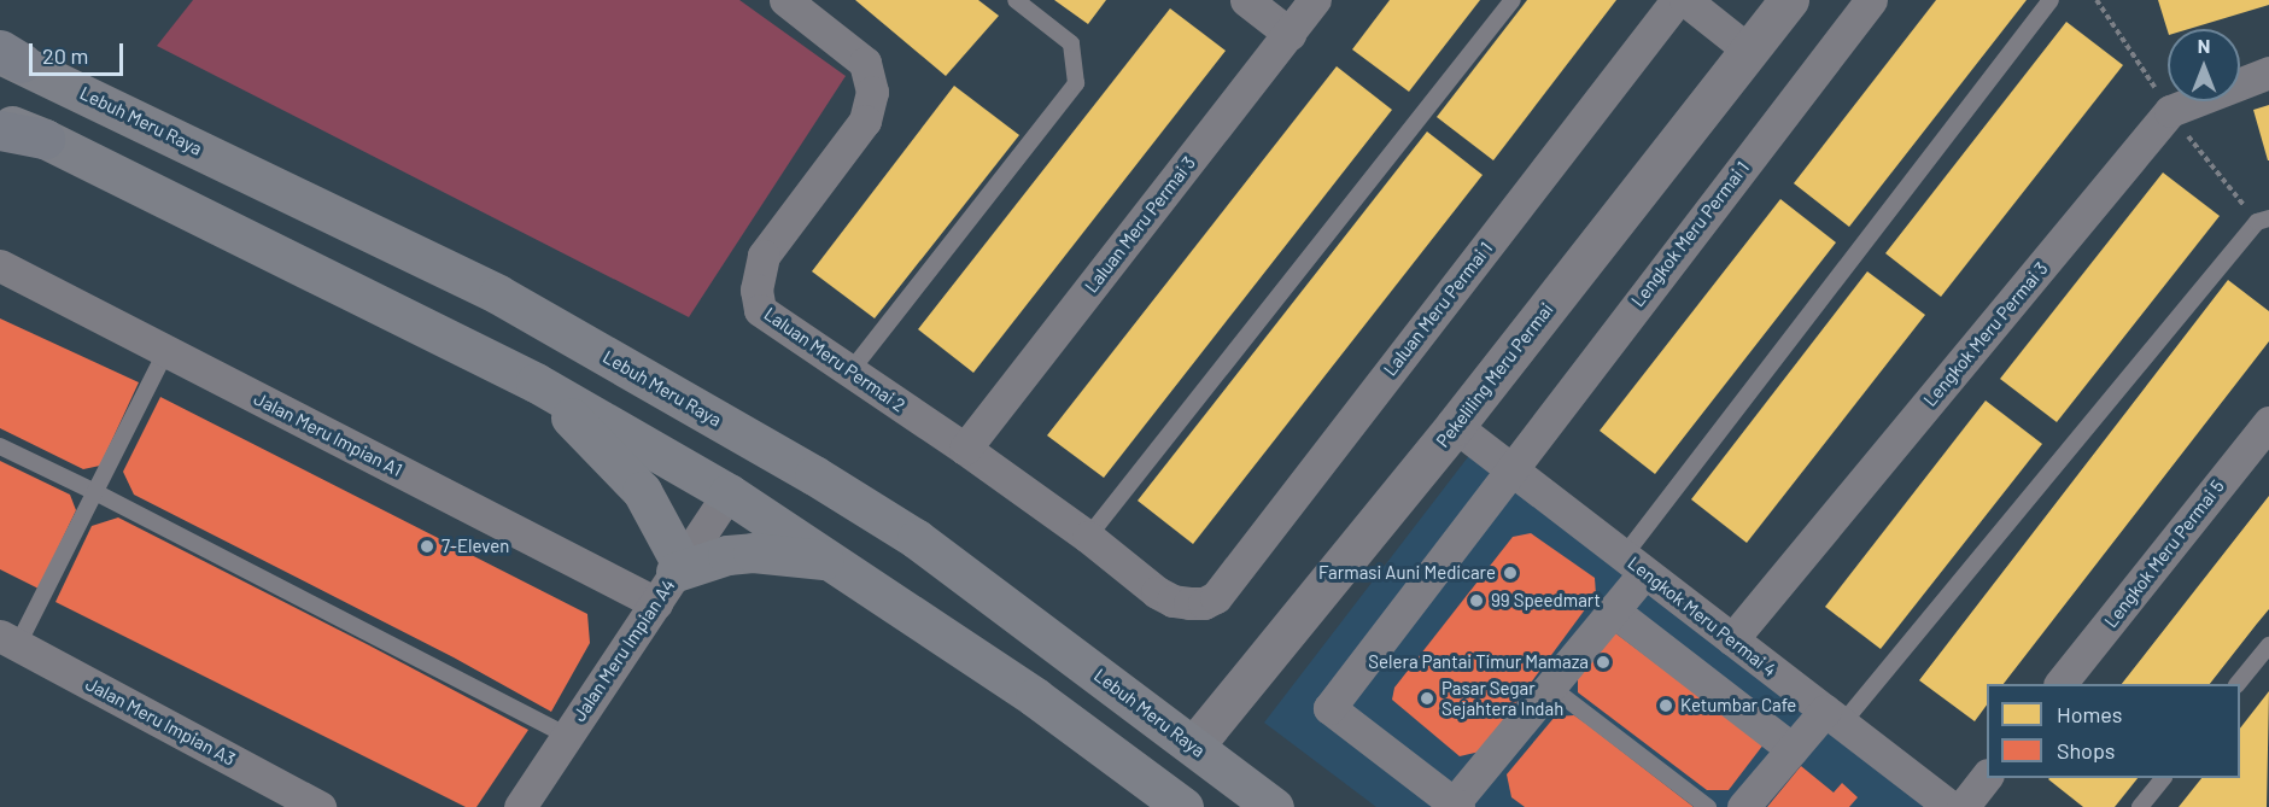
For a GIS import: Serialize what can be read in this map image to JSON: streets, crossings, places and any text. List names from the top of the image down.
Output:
{
  "streets": {
    "main road": ["Lebuh Meru Raya"],
    "street": [
      "Laluan Meru Permai 3",
      "Lengkok Meru Permai 1",
      "Laluan Meru Permai 1",
      "Lengkok Meru Permai 3",
      "Laluan Meru Permai 2",
      "Pekeliling Meru Permai",
      "Jalan Meru Impian A1",
      "Lengkok Meru Permai 5",
      "Lengkok Meru Permai 4",
      "Jalan Meru Impian A4",
      "Jalan Meru Impian A3"
    ]
  },
  "crossings": [
    ["Lebuh Meru Raya", "Pekeliling Meru Permai"],
    ["Laluan Meru Permai 3", "Laluan Meru Permai 2"],
    ["Lengkok Meru Permai 1", "Lengkok Meru Permai 4"],
    ["Laluan Meru Permai 1", "Laluan Meru Permai 2"],
    ["Lengkok Meru Permai 3", "Lengkok Meru Permai 4"],
    ["Pekeliling Meru Permai", "Lengkok Meru Permai 4"],
    ["Jalan Meru Impian A1", "Jalan Meru Impian A4"]
  ],
  "places": [
    "7-Eleven",
    "Farmasi Auni Medicare",
    "99 Speedmart",
    "Selera Pantai Timur Mamaza",
    "Pasar Segar Sejahtera Indah",
    "Ketumbar Cafe"
  ],
  "legend": ["Homes", "Shops"],
  "scale_bar": "20 m",
  "north": "top"
}
